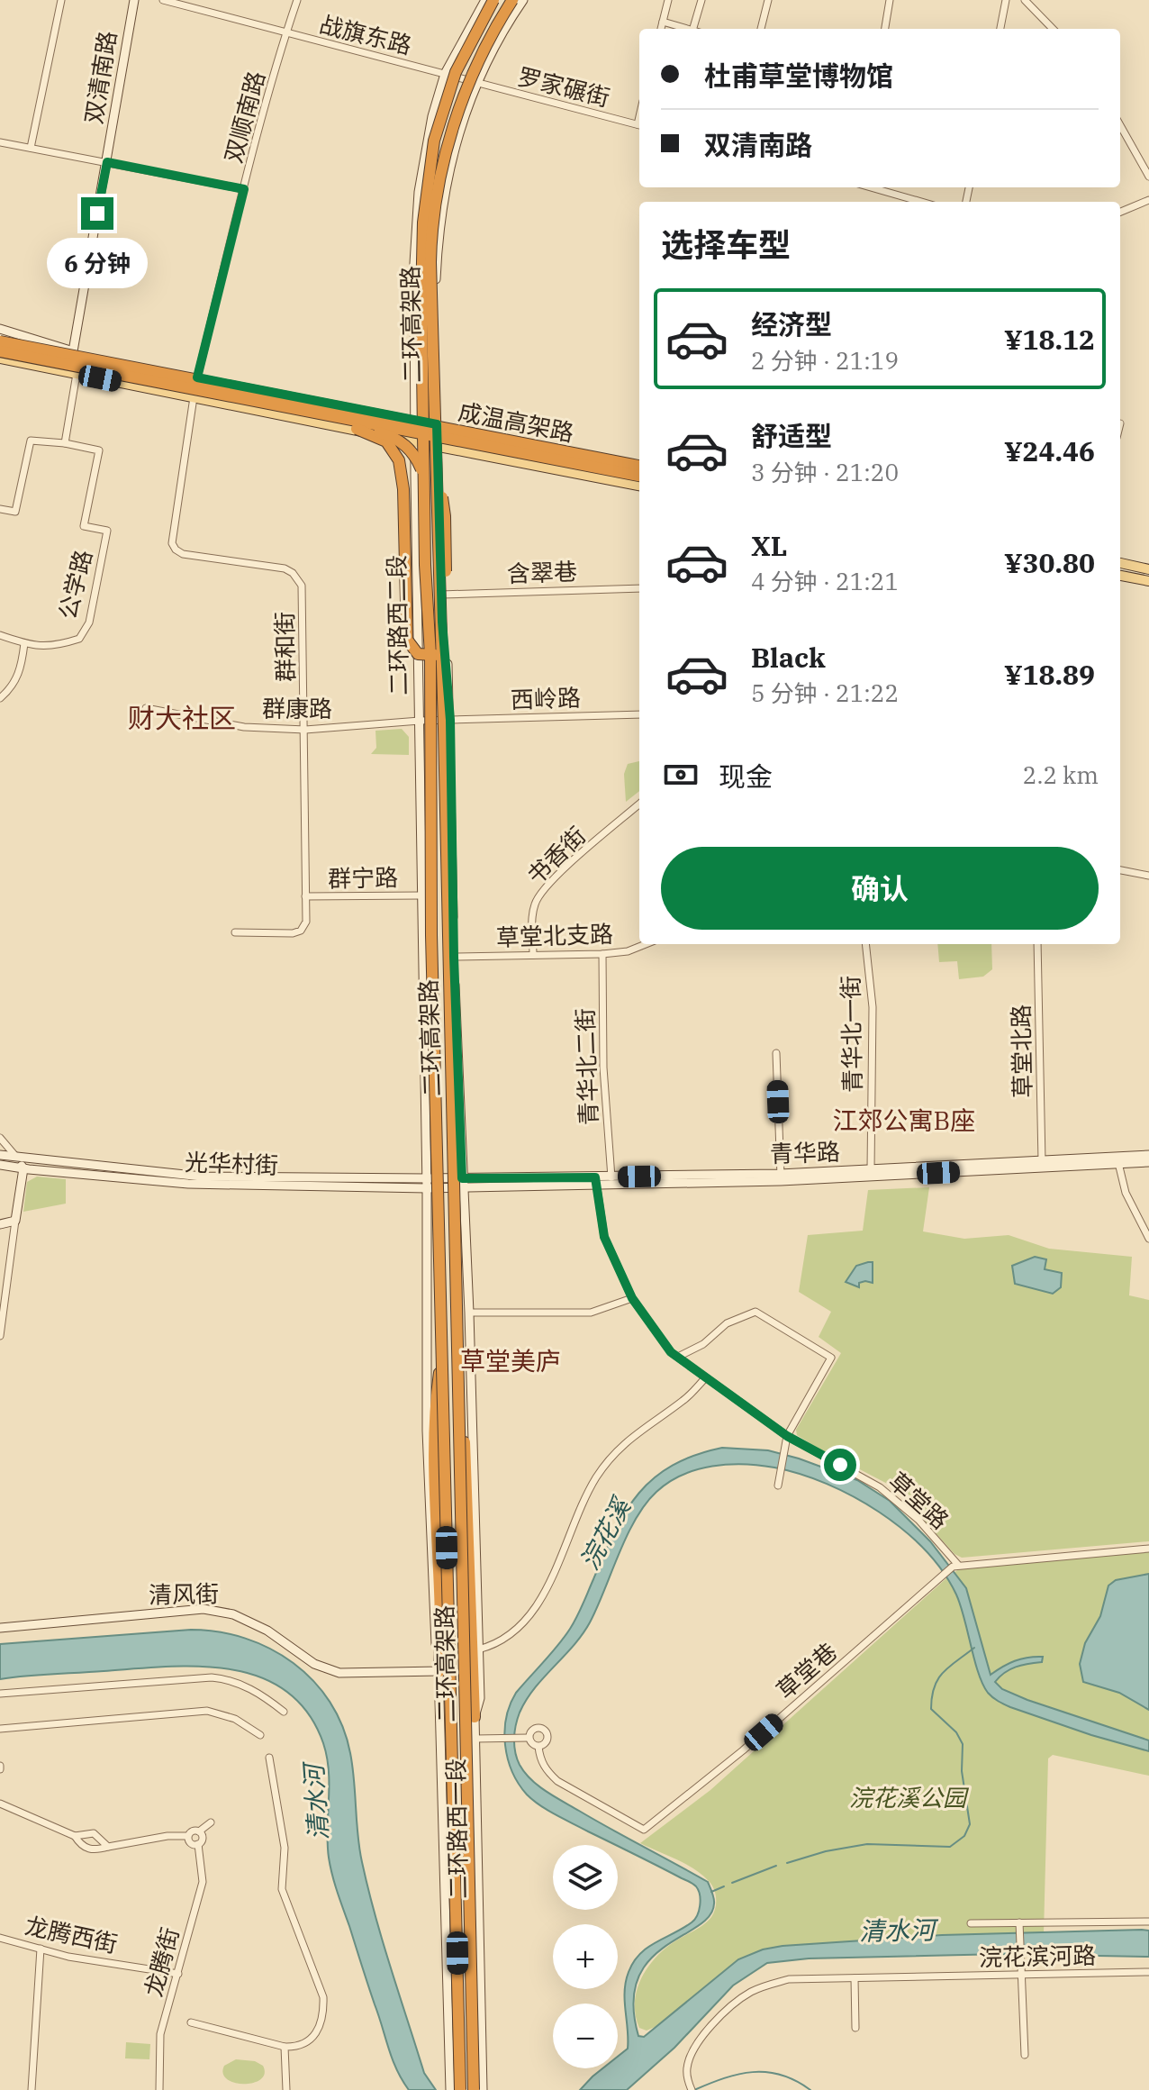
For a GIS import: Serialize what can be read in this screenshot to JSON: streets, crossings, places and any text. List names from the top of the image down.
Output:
{
  "streets": {
    "highway": ["二环高架路", "成温高架路"],
    "main road": [
      "双清南路",
      "二环路西二段",
      "青华路",
      "光华村街",
      "清风街",
      "二环路西一段"
    ],
    "street": [
      "战旗东路",
      "罗家碾街",
      "双顺南路",
      "含翠巷",
      "公学路",
      "群和街",
      "西岭路",
      "群康路",
      "书香街",
      "群宁路",
      "草堂北支路",
      "青华北一街",
      "草堂北路",
      "青华北二街",
      "草堂路",
      "草堂巷",
      "龙腾西街",
      "浣花滨河路",
      "龙腾街"
    ]
  },
  "crossings": [
    ["战旗东路", "罗家碾街"],
    ["战旗东路", "双顺南路"],
    ["战旗东路", "二环路西二段"],
    ["罗家碾街", "二环路西二段"],
    ["二环高架路", "二环路西二段"],
    ["含翠巷", "二环路西二段"],
    ["二环路西二段", "西岭路"],
    ["二环路西二段", "群康路"],
    ["二环路西二段", "群宁路"],
    ["二环路西二段", "草堂北支路"],
    ["二环路西二段", "青华路"],
    ["二环路西二段", "光华村街"],
    ["二环路西二段", "二环路西一段"],
    ["群和街", "群康路"],
    ["群和街", "群宁路"],
    ["西岭路", "群康路"],
    ["书香街", "草堂北支路"],
    ["草堂北支路", "青华北二街"],
    ["青华北一街", "青华路"],
    ["草堂北路", "青华路"],
    ["青华北二街", "青华路"],
    ["青华路", "光华村街"],
    ["青华路", "草堂路"],
    ["青华路", "二环路西一段"],
    ["光华村街", "二环路西一段"],
    ["草堂路", "草堂巷"],
    ["清风街", "二环路西一段"],
    ["龙腾西街", "龙腾街"]
  ],
  "districts": ["财大社区", "江郊公寓B座", "草堂美庐"],
  "water": ["浣花溪", "清水河"],
  "parks": ["浣花溪公园"],
  "page": {
    "banner": ["杜甫草堂博物馆", "双清南路"],
    "heading": "选择车型",
    "bubble": "6 分钟",
    "list": [
      {
        "name": "经济型",
        "note": "2 分钟 · 21:19",
        "value": "¥18.12"
      },
      {
        "name": "舒适型",
        "note": "3 分钟 · 21:20",
        "value": "¥24.46"
      },
      {
        "name": "XL",
        "note": "4 分钟 · 21:21",
        "value": "¥30.80"
      },
      {
        "name": "Black",
        "note": "5 分钟 · 21:22",
        "value": "¥18.89"
      }
    ],
    "pay": ["现金", "2.2 km"],
    "buttons": "确认",
    "map_buttons": ["+", "−"]
  }
}
